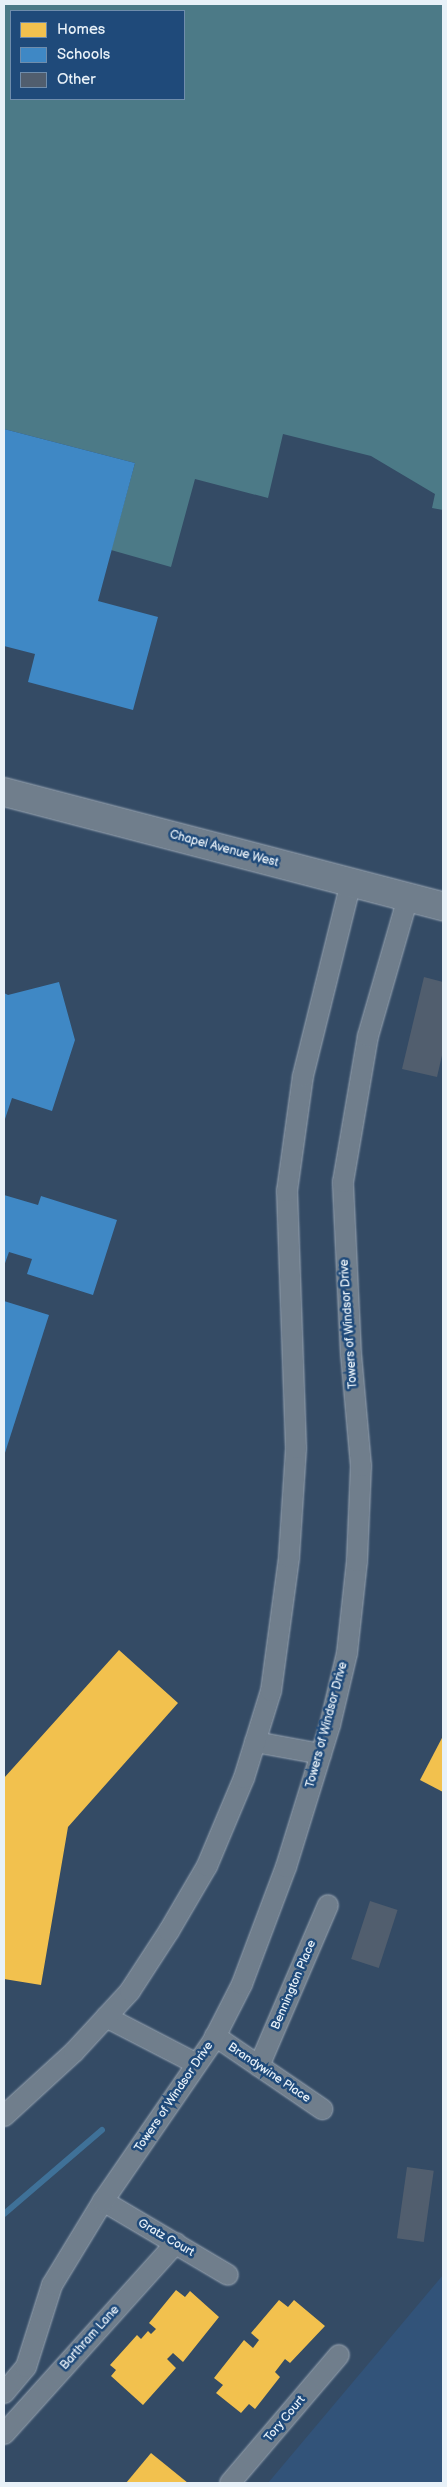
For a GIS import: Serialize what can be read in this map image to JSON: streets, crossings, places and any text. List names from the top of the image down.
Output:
{
  "streets": {
    "main road": ["Chapel Avenue West"],
    "street": [
      "Towers of Windsor Drive",
      "Bennington Place",
      "Brandywine Place",
      "Gratz Court",
      "Barthram Lane",
      "Tory Court"
    ]
  },
  "crossings": [
    ["Chapel Avenue West", "Towers of Windsor Drive"],
    ["Towers of Windsor Drive", "Brandywine Place"],
    ["Towers of Windsor Drive", "Gratz Court"],
    ["Bennington Place", "Brandywine Place"],
    ["Gratz Court", "Barthram Lane"]
  ],
  "legend": ["Homes", "Schools", "Other"]
}
